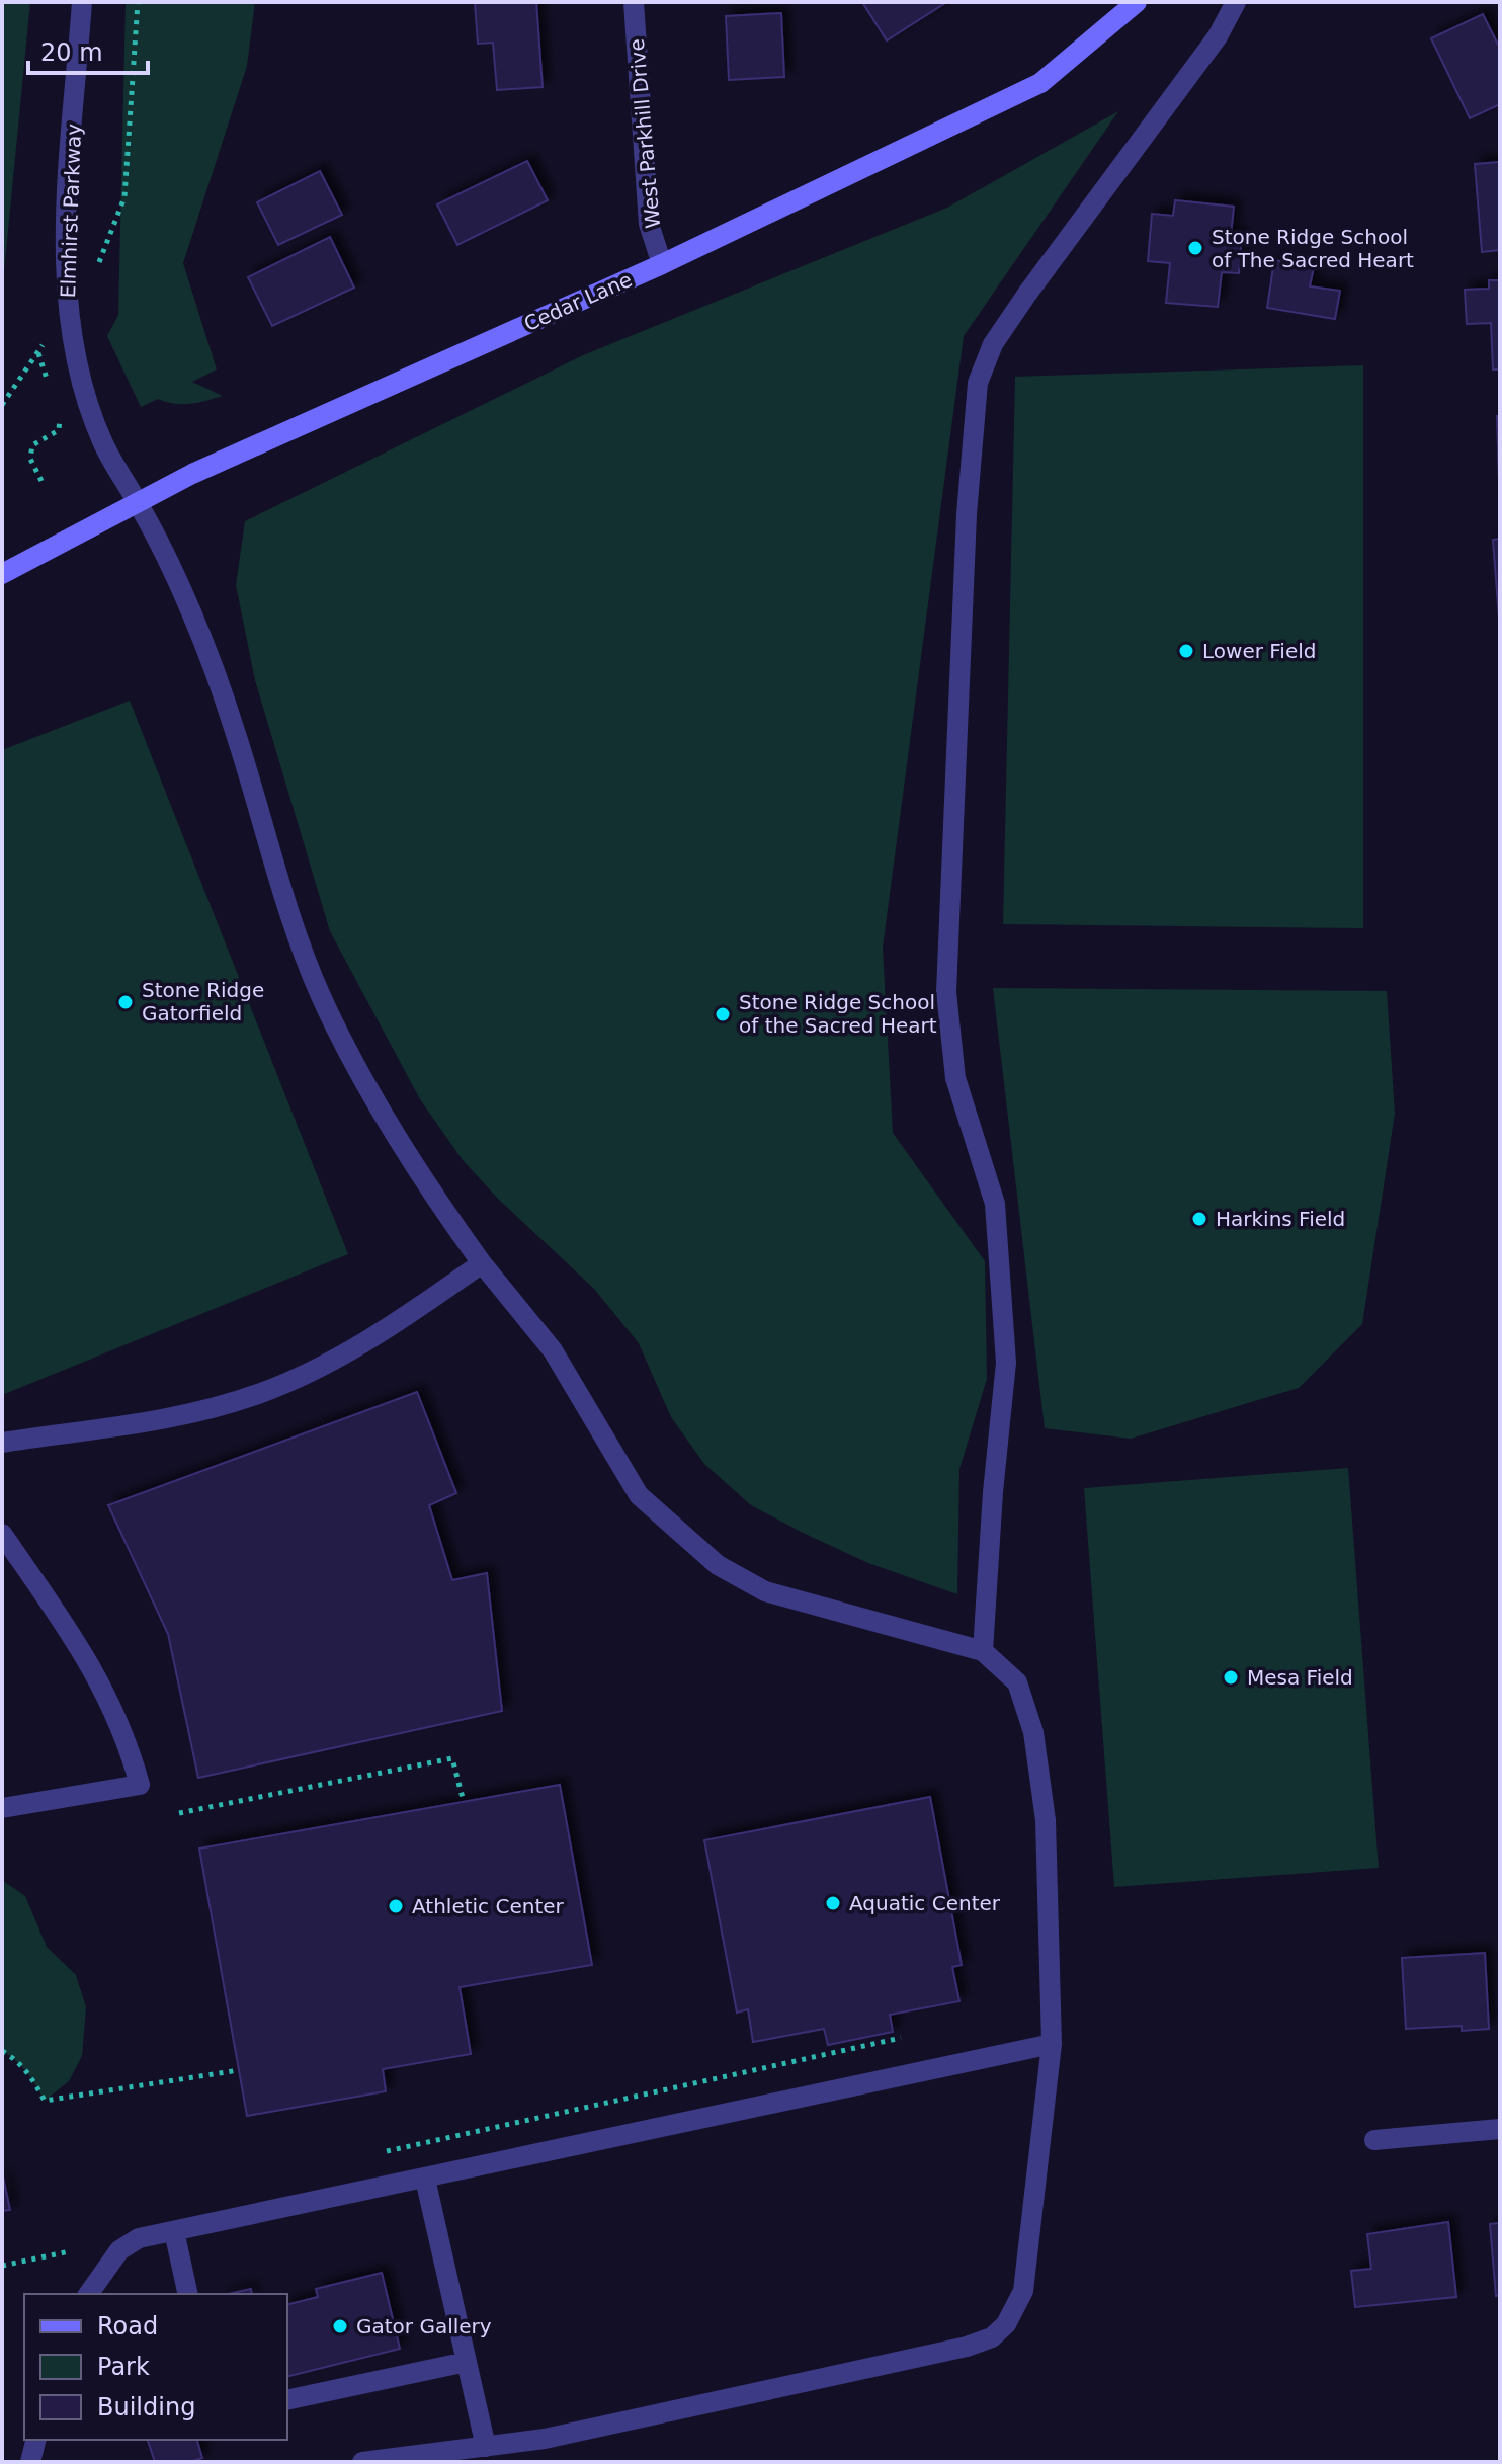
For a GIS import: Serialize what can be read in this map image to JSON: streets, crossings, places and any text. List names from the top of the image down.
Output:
{
  "streets": {
    "street": ["West Parkhill Drive", "Elmhirst Parkway", "Cedar Lane"]
  },
  "crossings": [
    ["West Parkhill Drive", "Cedar Lane"],
    ["Elmhirst Parkway", "Cedar Lane"]
  ],
  "places": [
    "Stone Ridge School of The Sacred Heart",
    "Lower Field",
    "Stone Ridge Gatorfield",
    "Stone Ridge School of the Sacred Heart",
    "Harkins Field",
    "Mesa Field",
    "Aquatic Center",
    "Athletic Center",
    "Gator Gallery"
  ],
  "legend": ["Road", "Park", "Building"],
  "scale_bar": "20 m"
}
